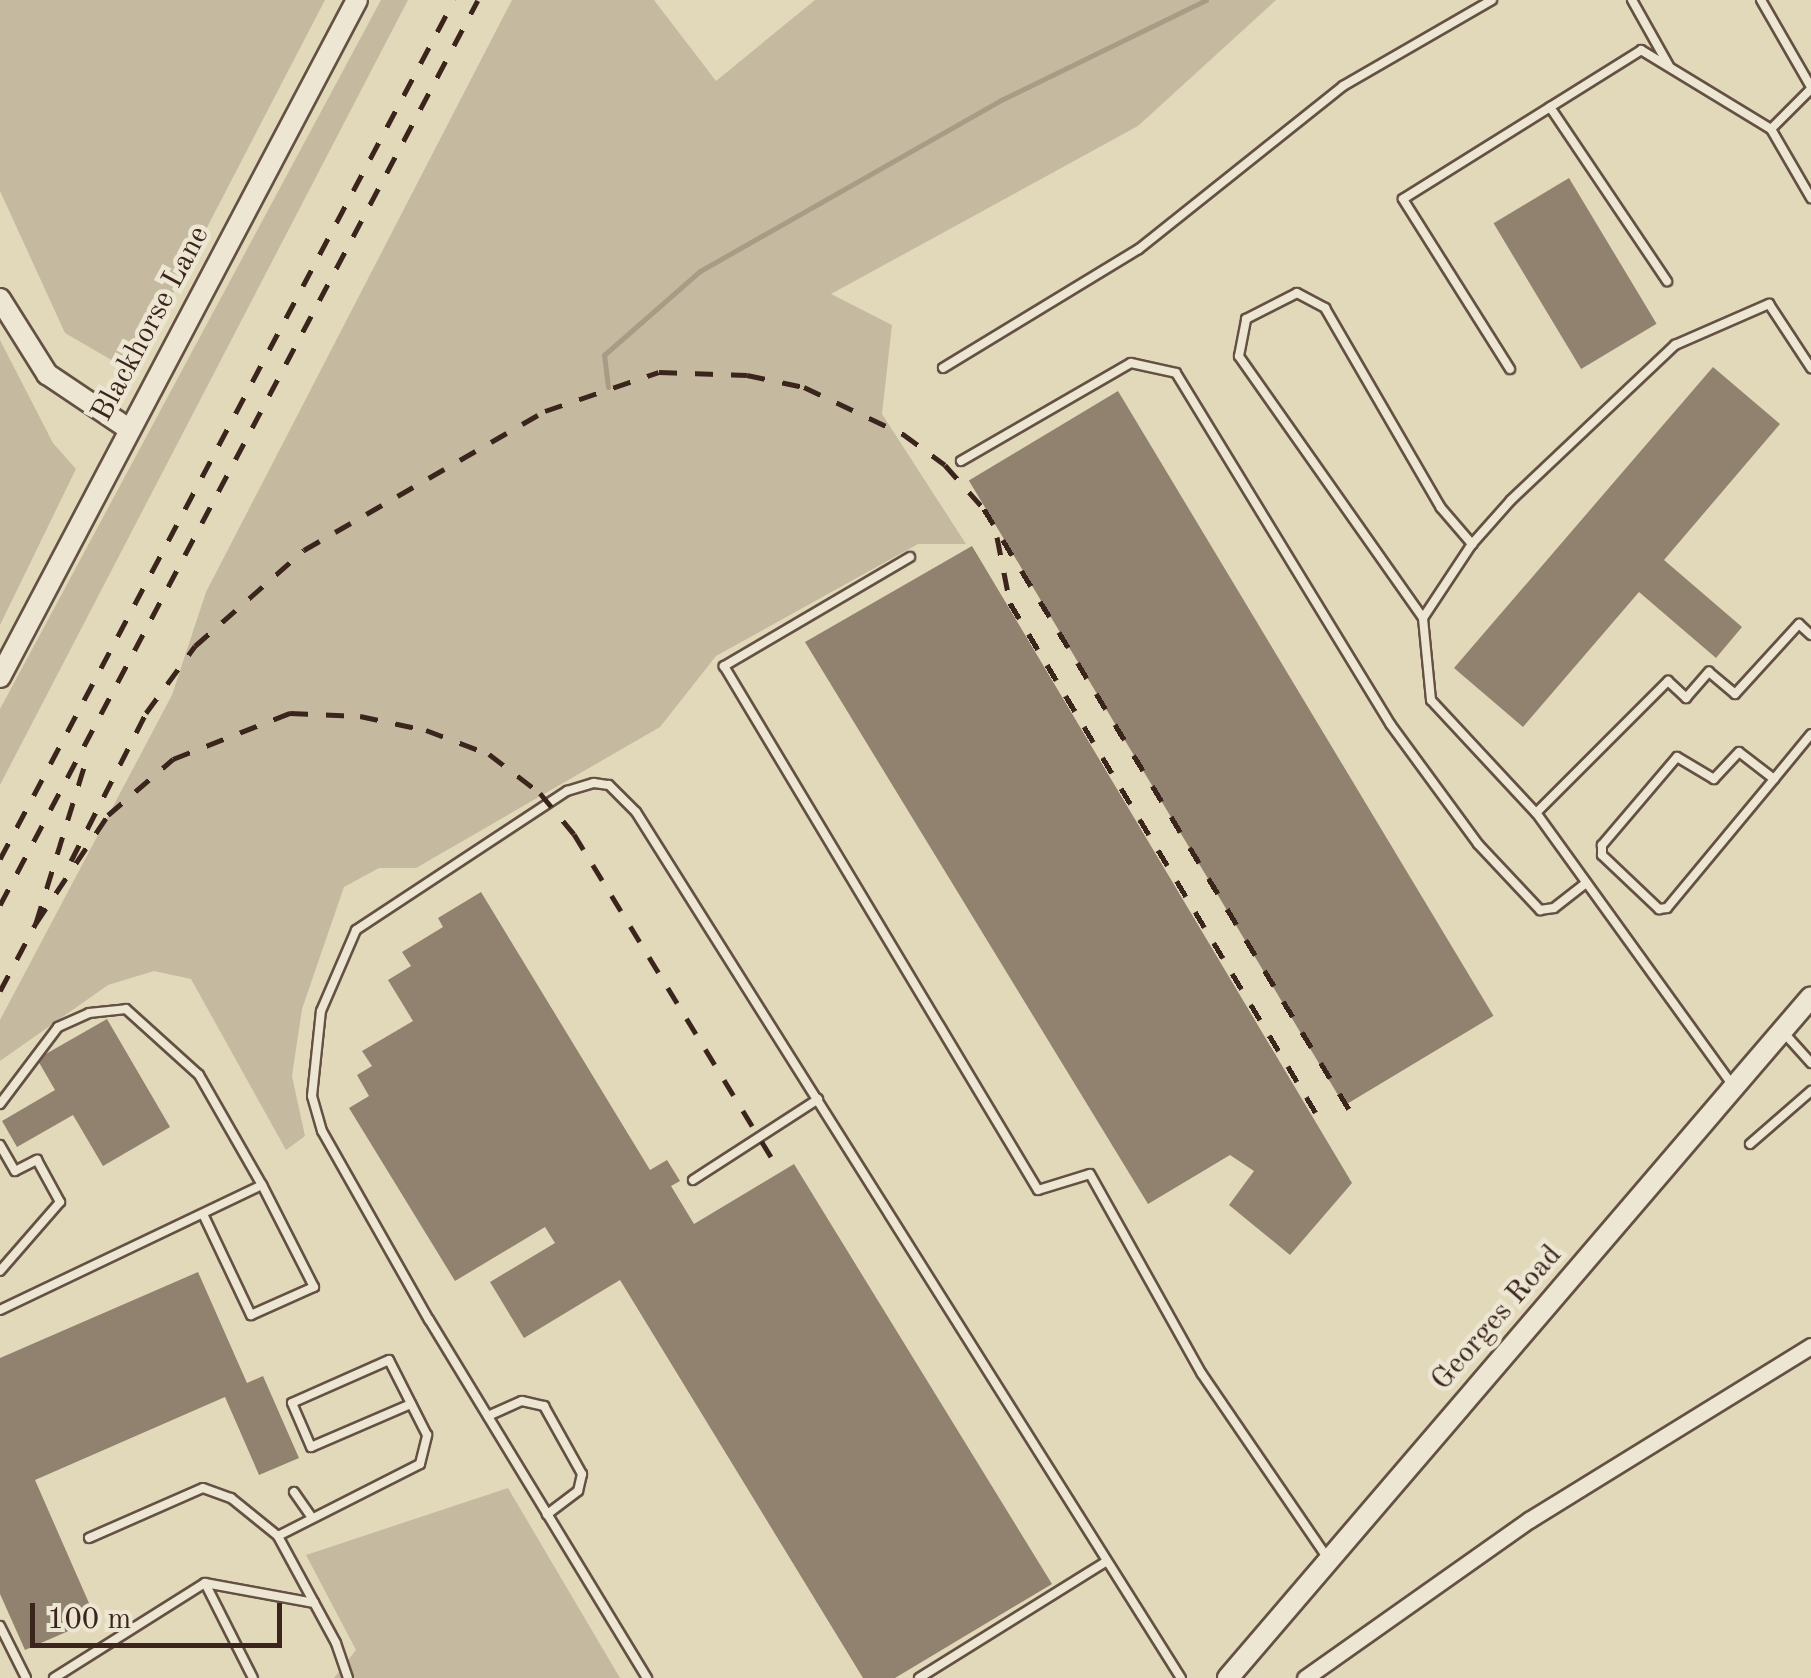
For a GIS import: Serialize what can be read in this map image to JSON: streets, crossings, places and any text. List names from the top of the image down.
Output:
{
  "streets": {
    "street": ["Blackhorse Lane", "Georges Road"]
  },
  "scale_bar": "100 m"
}
